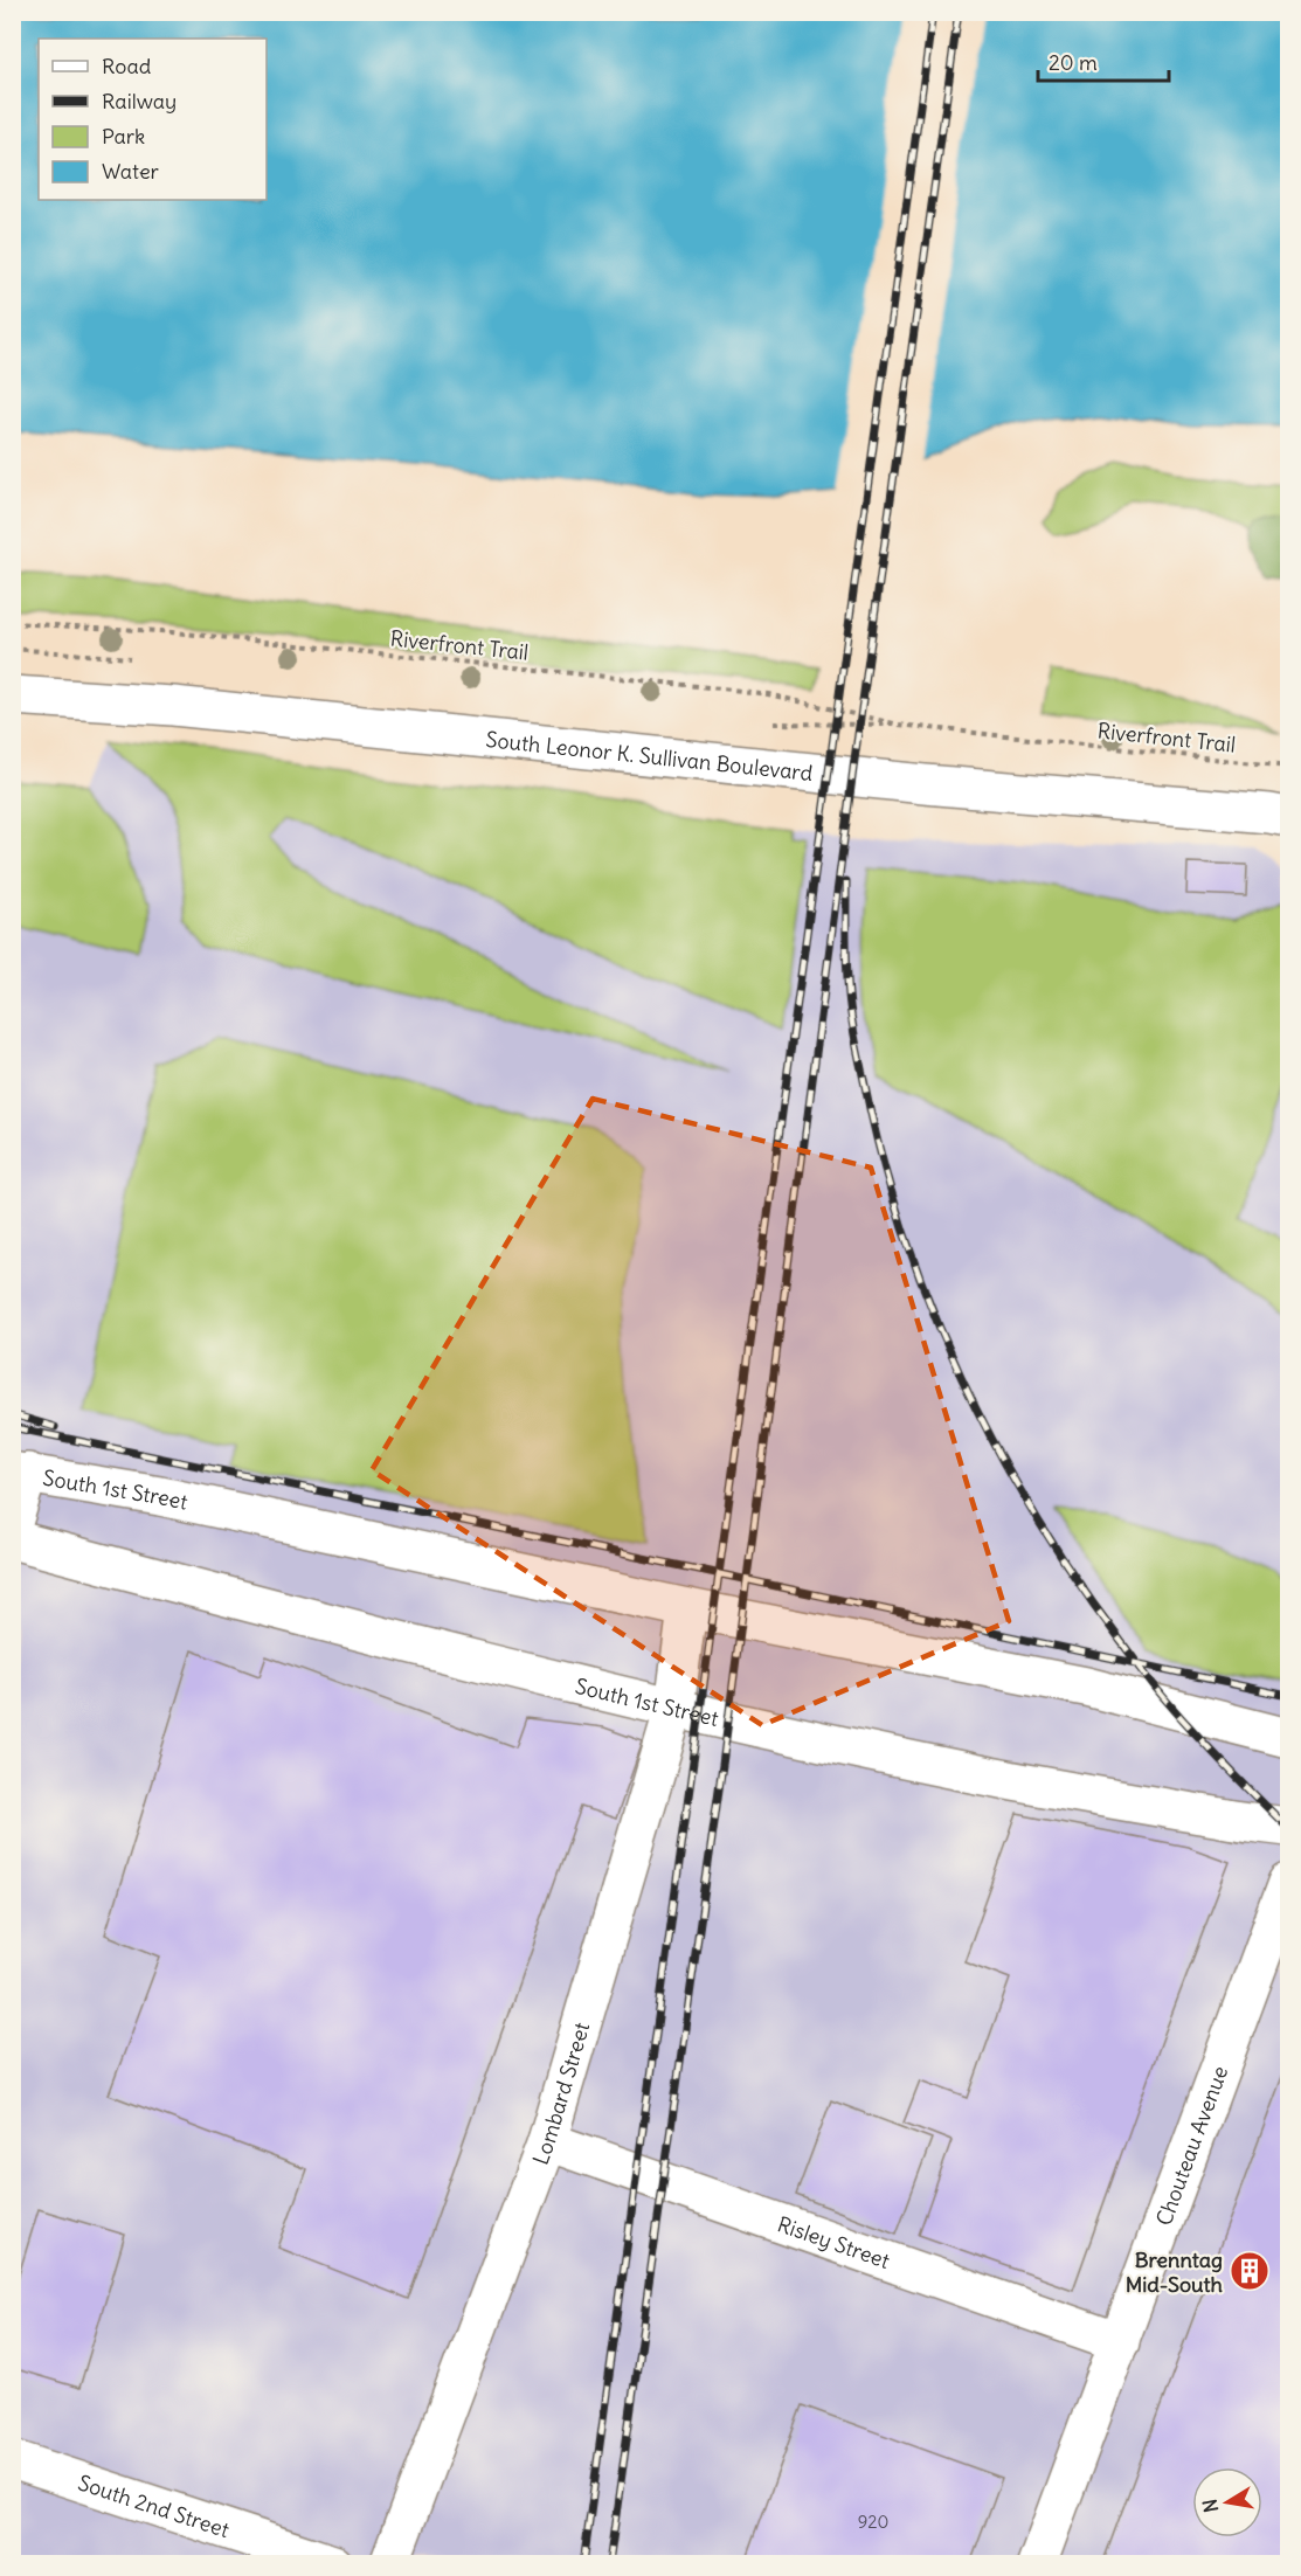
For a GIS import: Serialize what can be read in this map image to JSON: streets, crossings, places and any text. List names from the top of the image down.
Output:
{
  "streets": {
    "street": [
      "South Leonor K. Sullivan Boulevard",
      "South 1st Street",
      "Lombard Street",
      "Chouteau Avenue",
      "Risley Street",
      "South 2nd Street"
    ],
    "path": ["Riverfront Trail"]
  },
  "crossings": [
    ["South 1st Street", "Lombard Street"],
    ["Lombard Street", "Risley Street"],
    ["Chouteau Avenue", "Risley Street"]
  ],
  "places": {
    "building": ["Brenntag Mid-South"]
  },
  "house_numbers": ["920"],
  "legend": [
    "Road",
    "Railway",
    "Park",
    "Water"
  ],
  "scale_bar": "20 m",
  "north": "left"
}
